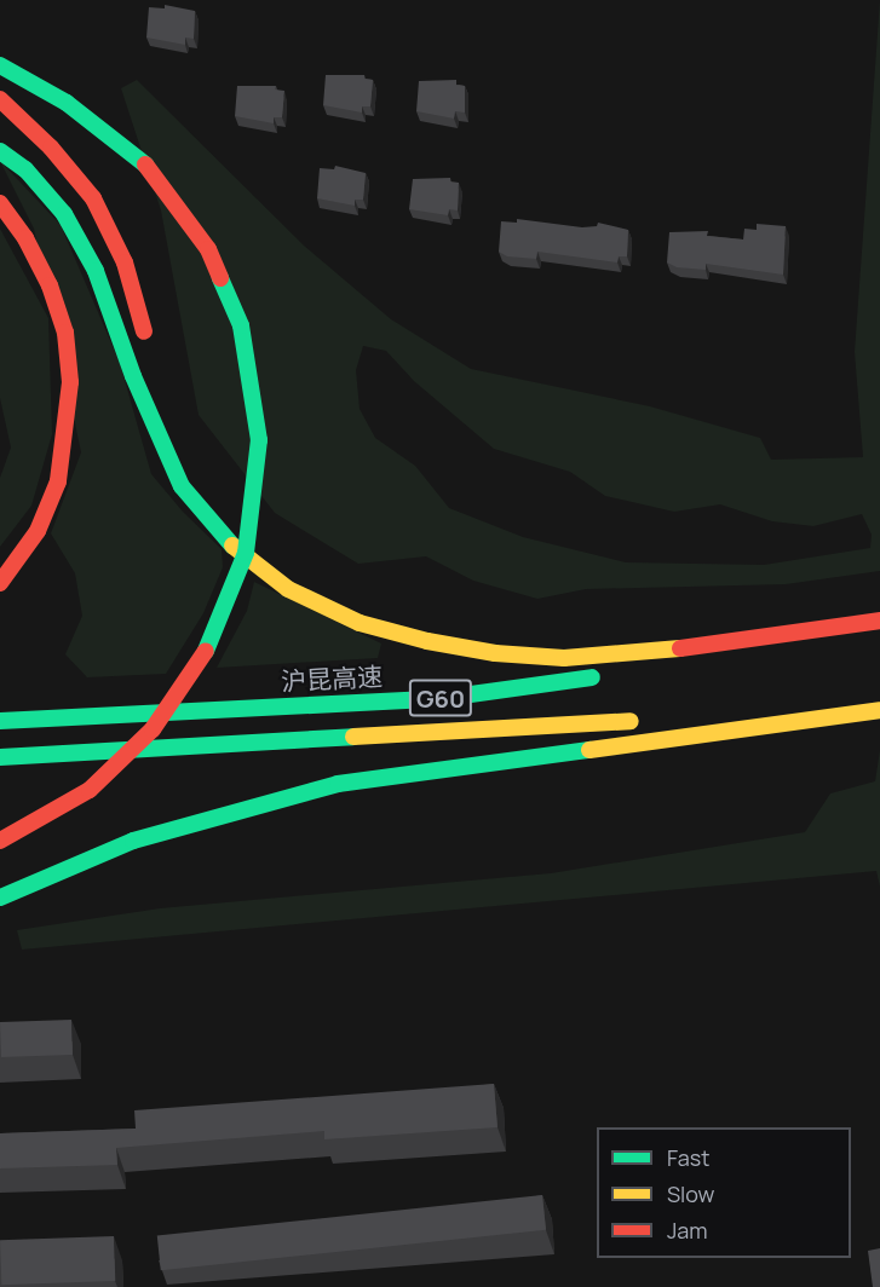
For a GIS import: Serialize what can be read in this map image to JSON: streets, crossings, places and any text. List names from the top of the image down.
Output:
{
  "streets": {
    "highway": ["沪昆高速", "G60"]
  },
  "legend": ["Fast", "Slow", "Jam"]
}
